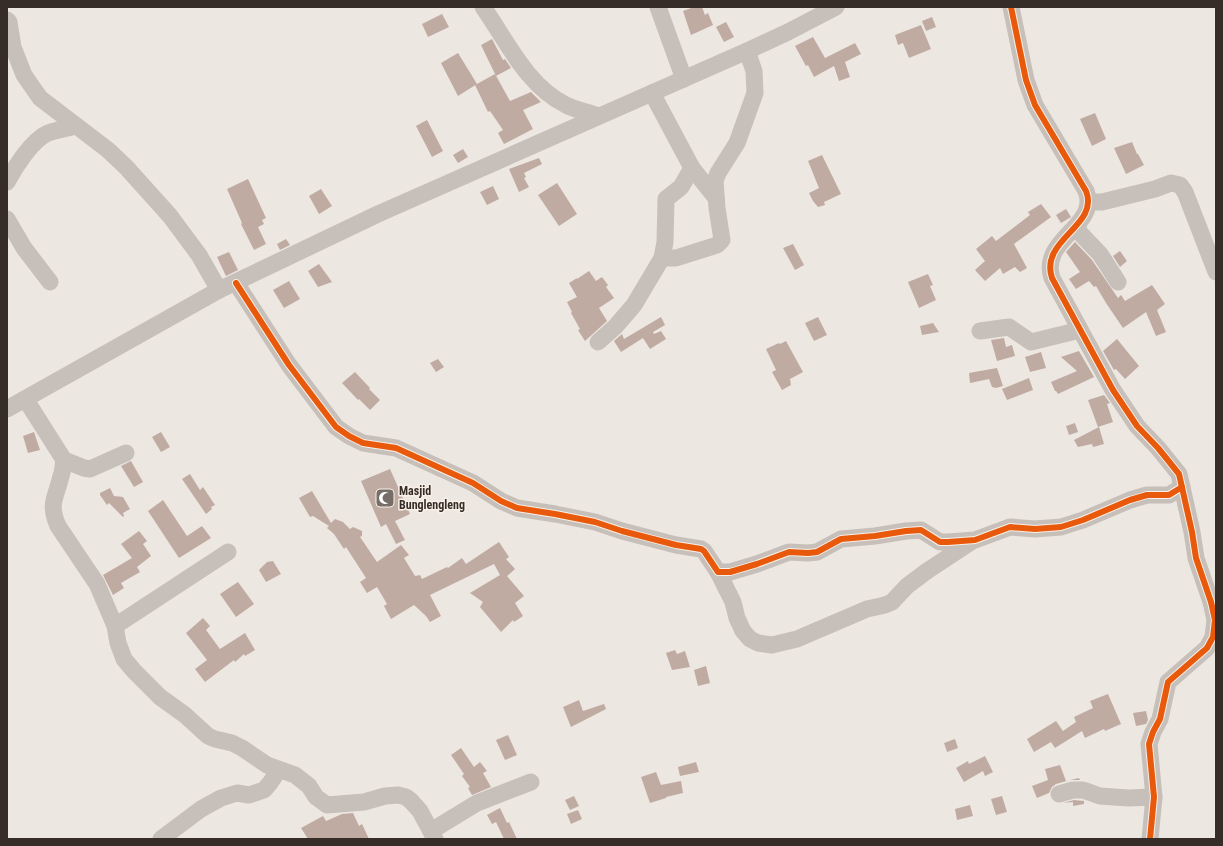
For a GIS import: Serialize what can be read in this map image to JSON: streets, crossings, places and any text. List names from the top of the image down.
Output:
{
  "places": {
    "mosque": ["Masjid Bunglengleng"]
  }
}
